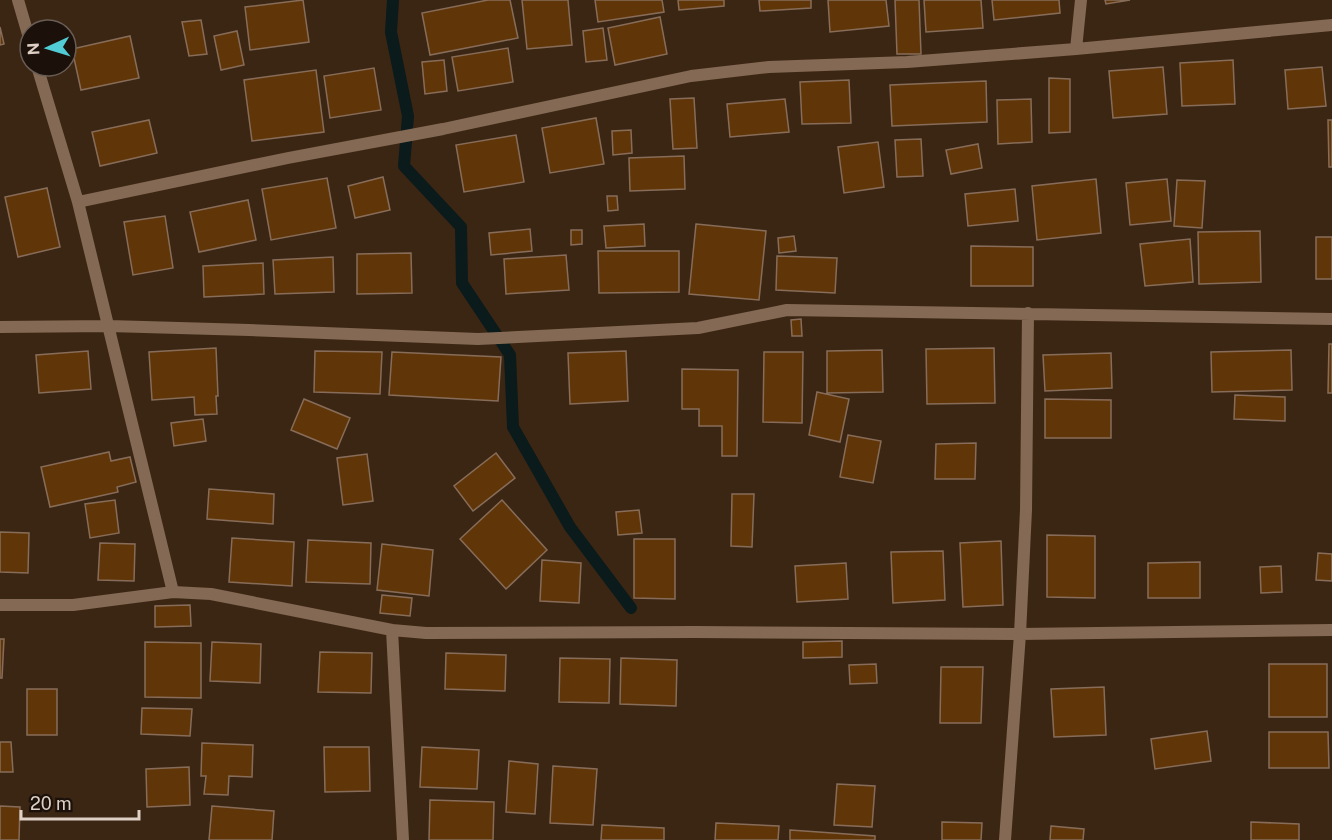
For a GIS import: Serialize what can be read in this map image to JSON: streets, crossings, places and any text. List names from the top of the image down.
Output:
{
  "scale_bar": "20 m",
  "north": "left"
}
